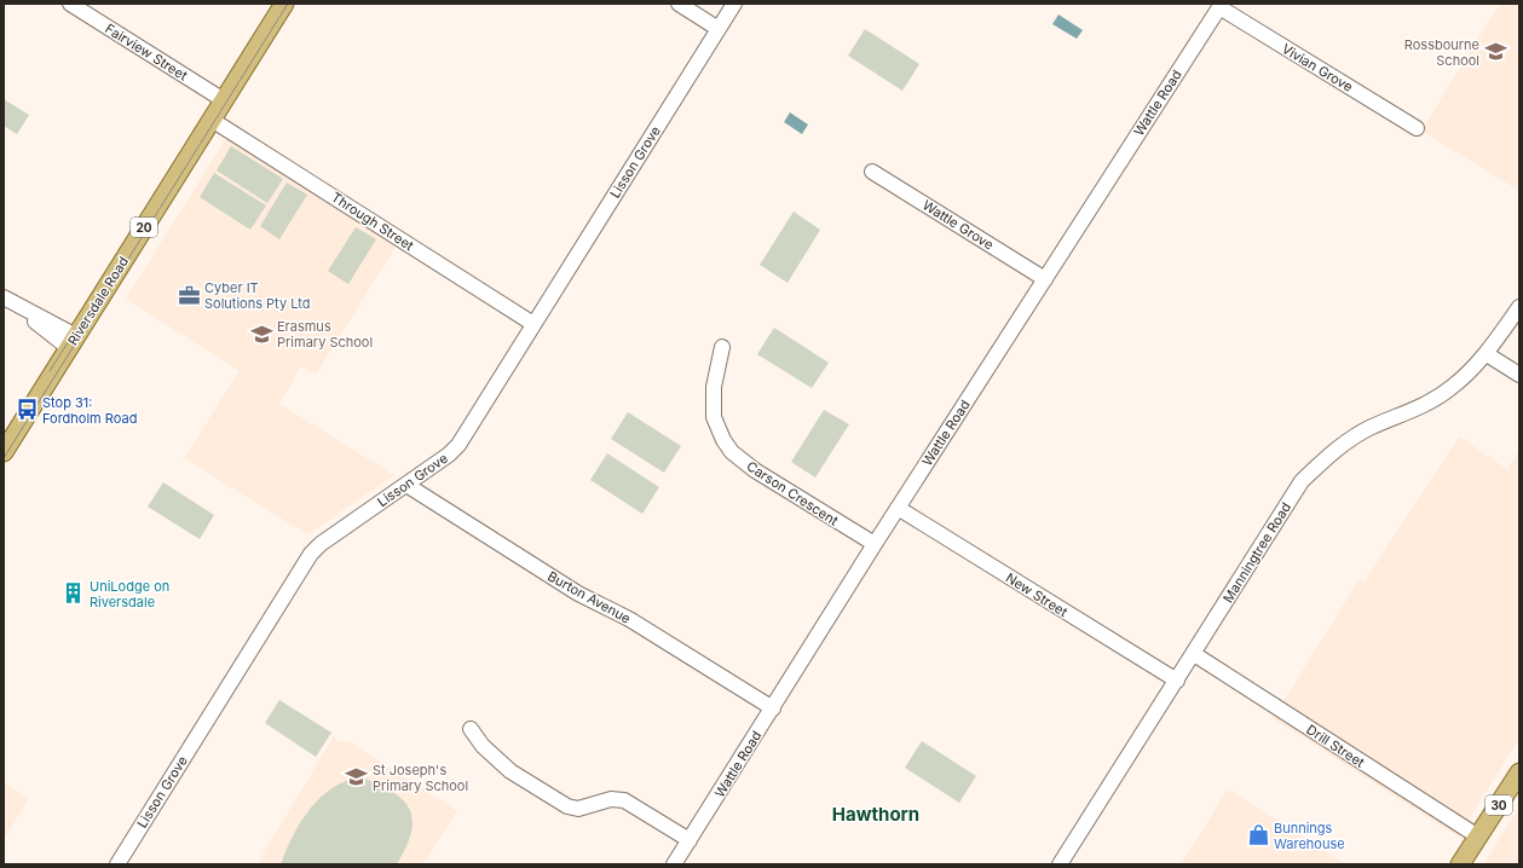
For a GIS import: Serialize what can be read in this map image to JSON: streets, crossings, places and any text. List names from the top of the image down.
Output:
{
  "streets": {
    "main road": ["20", "Riversdale Road", "30"],
    "street": [
      "Fairview Street",
      "Vivian Grove",
      "Wattle Road",
      "Lisson Grove",
      "Through Street",
      "Wattle Grove",
      "Carson Crescent",
      "Manningtree Road",
      "New Street",
      "Burton Avenue",
      "Drill Street"
    ]
  },
  "crossings": [
    ["Fairview Street", "Riversdale Road"],
    ["Vivian Grove", "Wattle Road"],
    ["Wattle Road", "Wattle Grove"],
    ["Wattle Road", "Carson Crescent"],
    ["Wattle Road", "New Street"],
    ["Wattle Road", "Burton Avenue"],
    ["Lisson Grove", "Through Street"],
    ["Lisson Grove", "Burton Avenue"],
    ["Through Street", "Riversdale Road"],
    ["Manningtree Road", "New Street"],
    ["Manningtree Road", "Drill Street"],
    ["Drill Street", "30"]
  ],
  "districts": ["Hawthorn"],
  "places": {
    "school or university": ["Rossbourne School", "Erasmus Primary School", "St Joseph's Primary School"],
    "office": ["Cyber IT Solutions Pty Ltd"],
    "bus stop": ["Stop 31: Fordholm Road"],
    "building": ["UniLodge on Riversdale"],
    "shop": ["Bunnings Warehouse"]
  }
}
